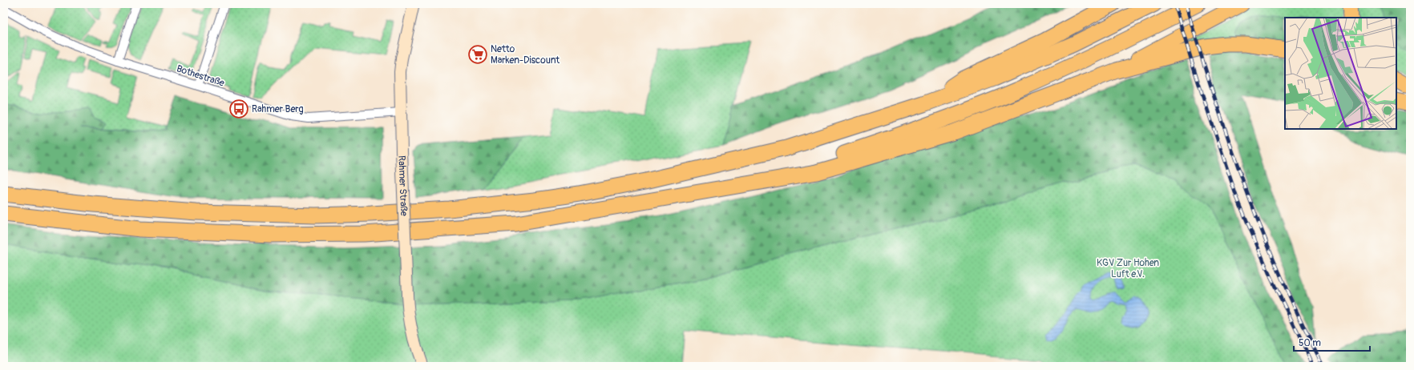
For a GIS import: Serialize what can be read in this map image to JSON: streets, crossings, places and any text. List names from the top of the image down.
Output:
{
  "streets": {
    "main road": ["Rahmer Straße"],
    "street": ["Bothestraße"]
  },
  "crossings": [
    ["Bothestraße", "Rahmer Straße"]
  ],
  "parks": ["KGV Zur Hohen Luft e.V."],
  "places": {
    "supermarket": ["Netto Marken-Discount"],
    "bus stop": ["Rahmer Berg"]
  },
  "scale_bar": "50 m"
}
